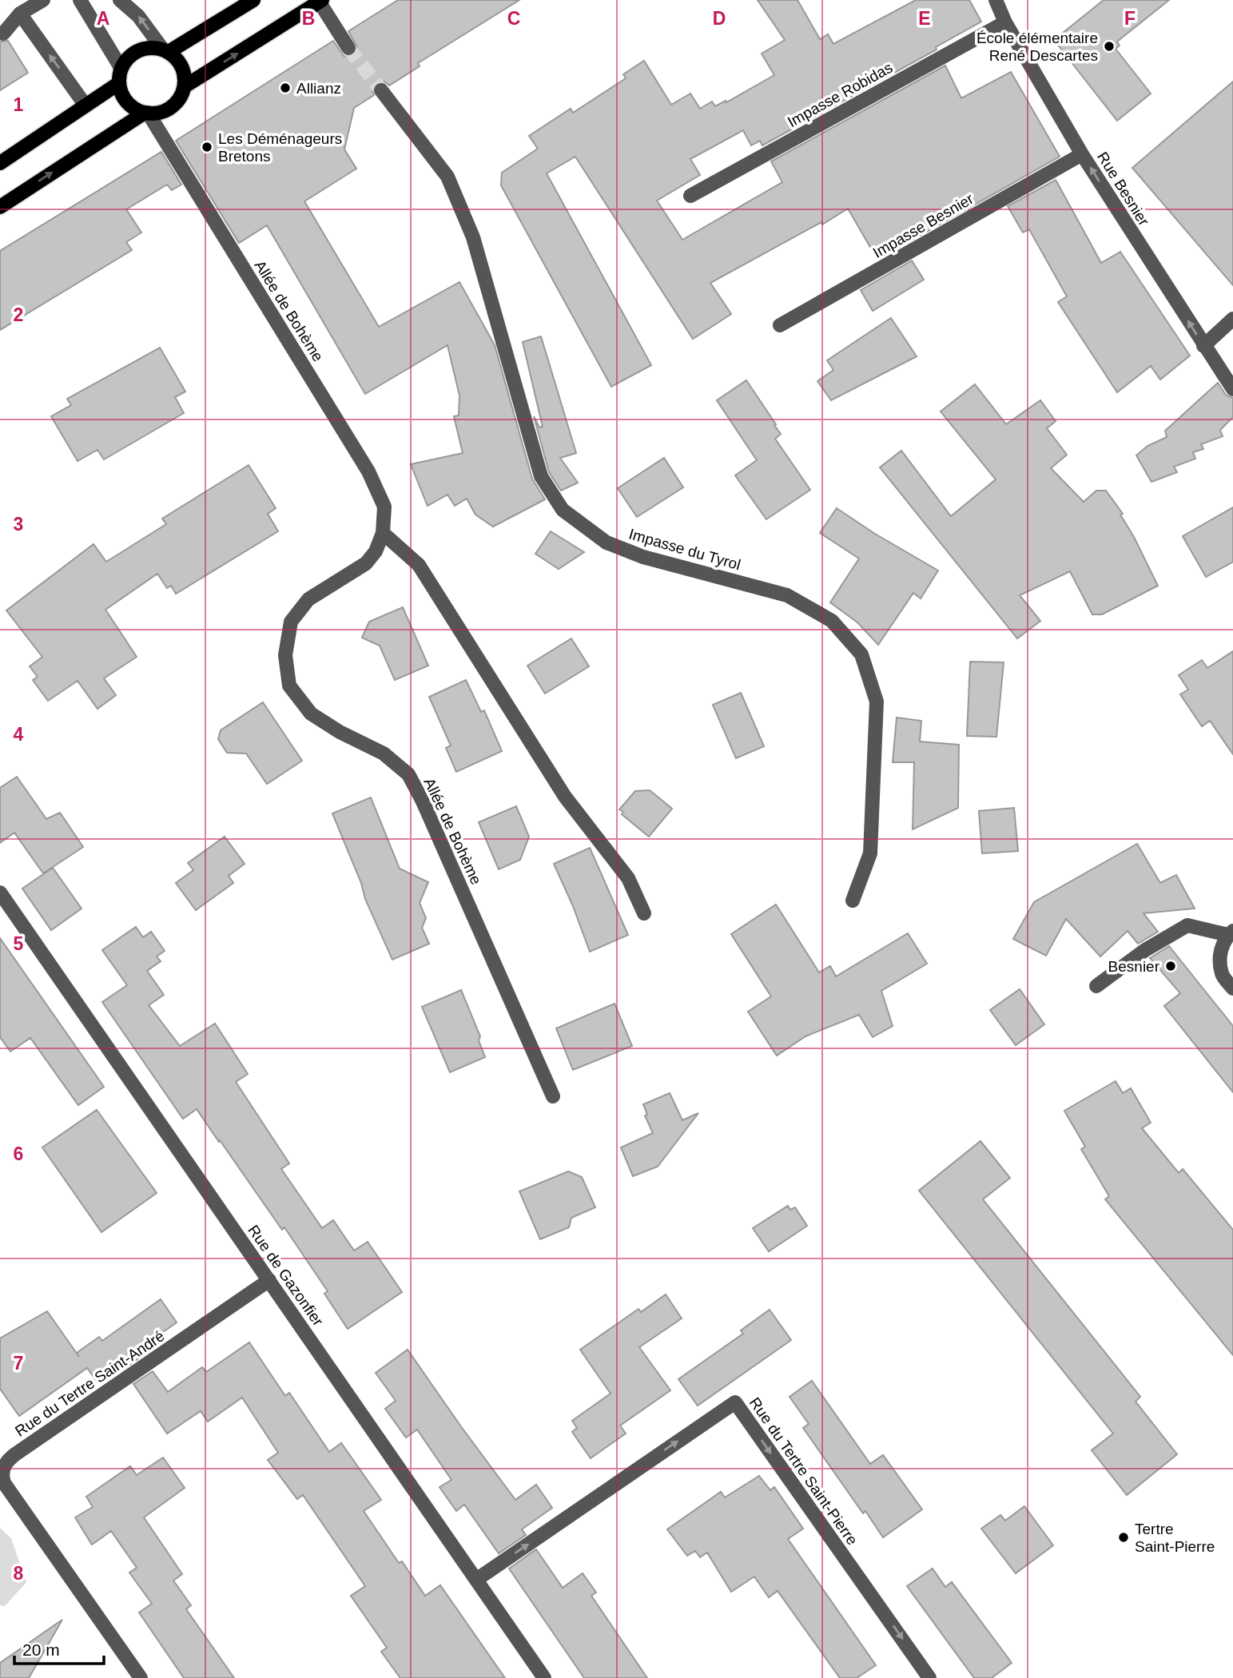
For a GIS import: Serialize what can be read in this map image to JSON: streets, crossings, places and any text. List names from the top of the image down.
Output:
{
  "streets": {
    "street": [
      "Impasse Robidas",
      "Rue Besnier",
      "Impasse Besnier",
      "Allée de Bohème",
      "Impasse du Tyrol",
      "Rue de Gazonfier",
      "Rue du Tertre Saint-André",
      "Rue du Tertre Saint-Pierre"
    ]
  },
  "crossings": [
    ["Impasse Robidas", "Rue Besnier"],
    ["Rue Besnier", "Impasse Besnier"],
    ["Rue de Gazonfier", "Rue du Tertre Saint-André"],
    ["Rue de Gazonfier", "Rue du Tertre Saint-Pierre"]
  ],
  "one_way": ["Rue Besnier"],
  "places": [
    "École élémentaire René Descartes",
    "Allianz",
    "Les Déménageurs Bretons",
    "Besnier",
    "Tertre Saint-Pierre"
  ],
  "scale_bar": "20 m",
  "grid": {
    "columns": [
      "A",
      "B",
      "C",
      "D",
      "E",
      "F"
    ],
    "rows": [
      "1",
      "2",
      "3",
      "4",
      "5",
      "6",
      "7",
      "8"
    ]
  }
}
